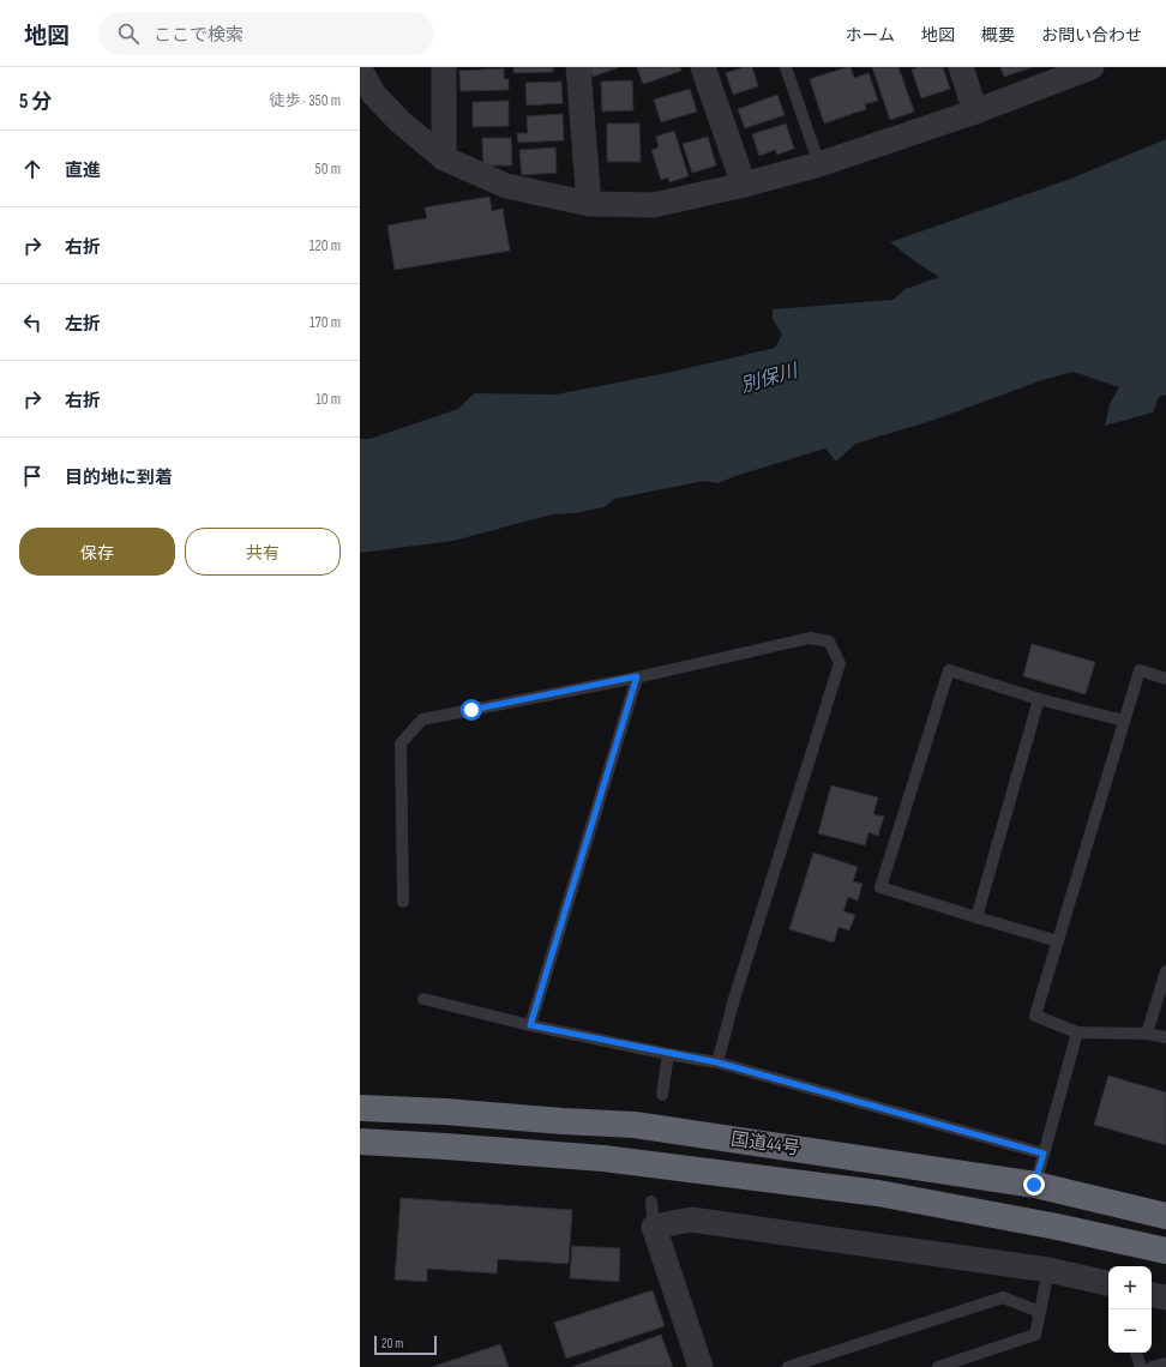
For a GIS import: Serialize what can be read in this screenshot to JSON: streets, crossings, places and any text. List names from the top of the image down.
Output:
{
  "streets": {
    "highway": ["国道44号"]
  },
  "water": ["別保川"],
  "scale_bar": "20 m",
  "page": {
    "header": "地図",
    "search": "ここで検索",
    "nav": [
      "ホーム",
      "地図",
      "概要",
      "お問い合わせ"
    ],
    "heading": ["5 分", "徒歩 · 350 m"],
    "list": [
      ["直進", "50 m"],
      ["右折", "120 m"],
      ["左折", "170 m"],
      ["右折", "10 m"],
      "目的地に到着"
    ],
    "buttons": ["保存", "共有"],
    "map_buttons": ["+", "−"],
    "scale": "20 m"
  }
}
